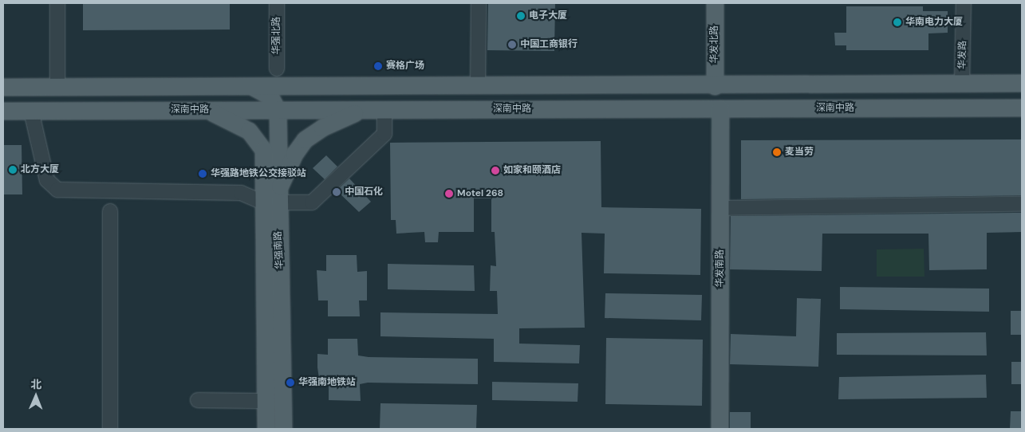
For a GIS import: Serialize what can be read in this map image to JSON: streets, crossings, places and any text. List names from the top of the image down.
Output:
{
  "streets": {
    "main road": [
      "华发北路",
      "深南中路",
      "华强南路",
      "华发南路"
    ],
    "street": ["华强北路", "华发路"]
  },
  "crossings": [
    ["深南中路", "华强南路"],
    ["深南中路", "华发南路"]
  ],
  "places": [
    "电子大厦",
    "华南电力大厦",
    "中国工商银行",
    "赛格广场",
    "麦当劳",
    "北方大厦",
    "如家和颐酒店",
    "华强路地铁公交接驳站",
    "中国石化",
    "Motel 268",
    "华强南地铁站"
  ],
  "north": "top"
}
